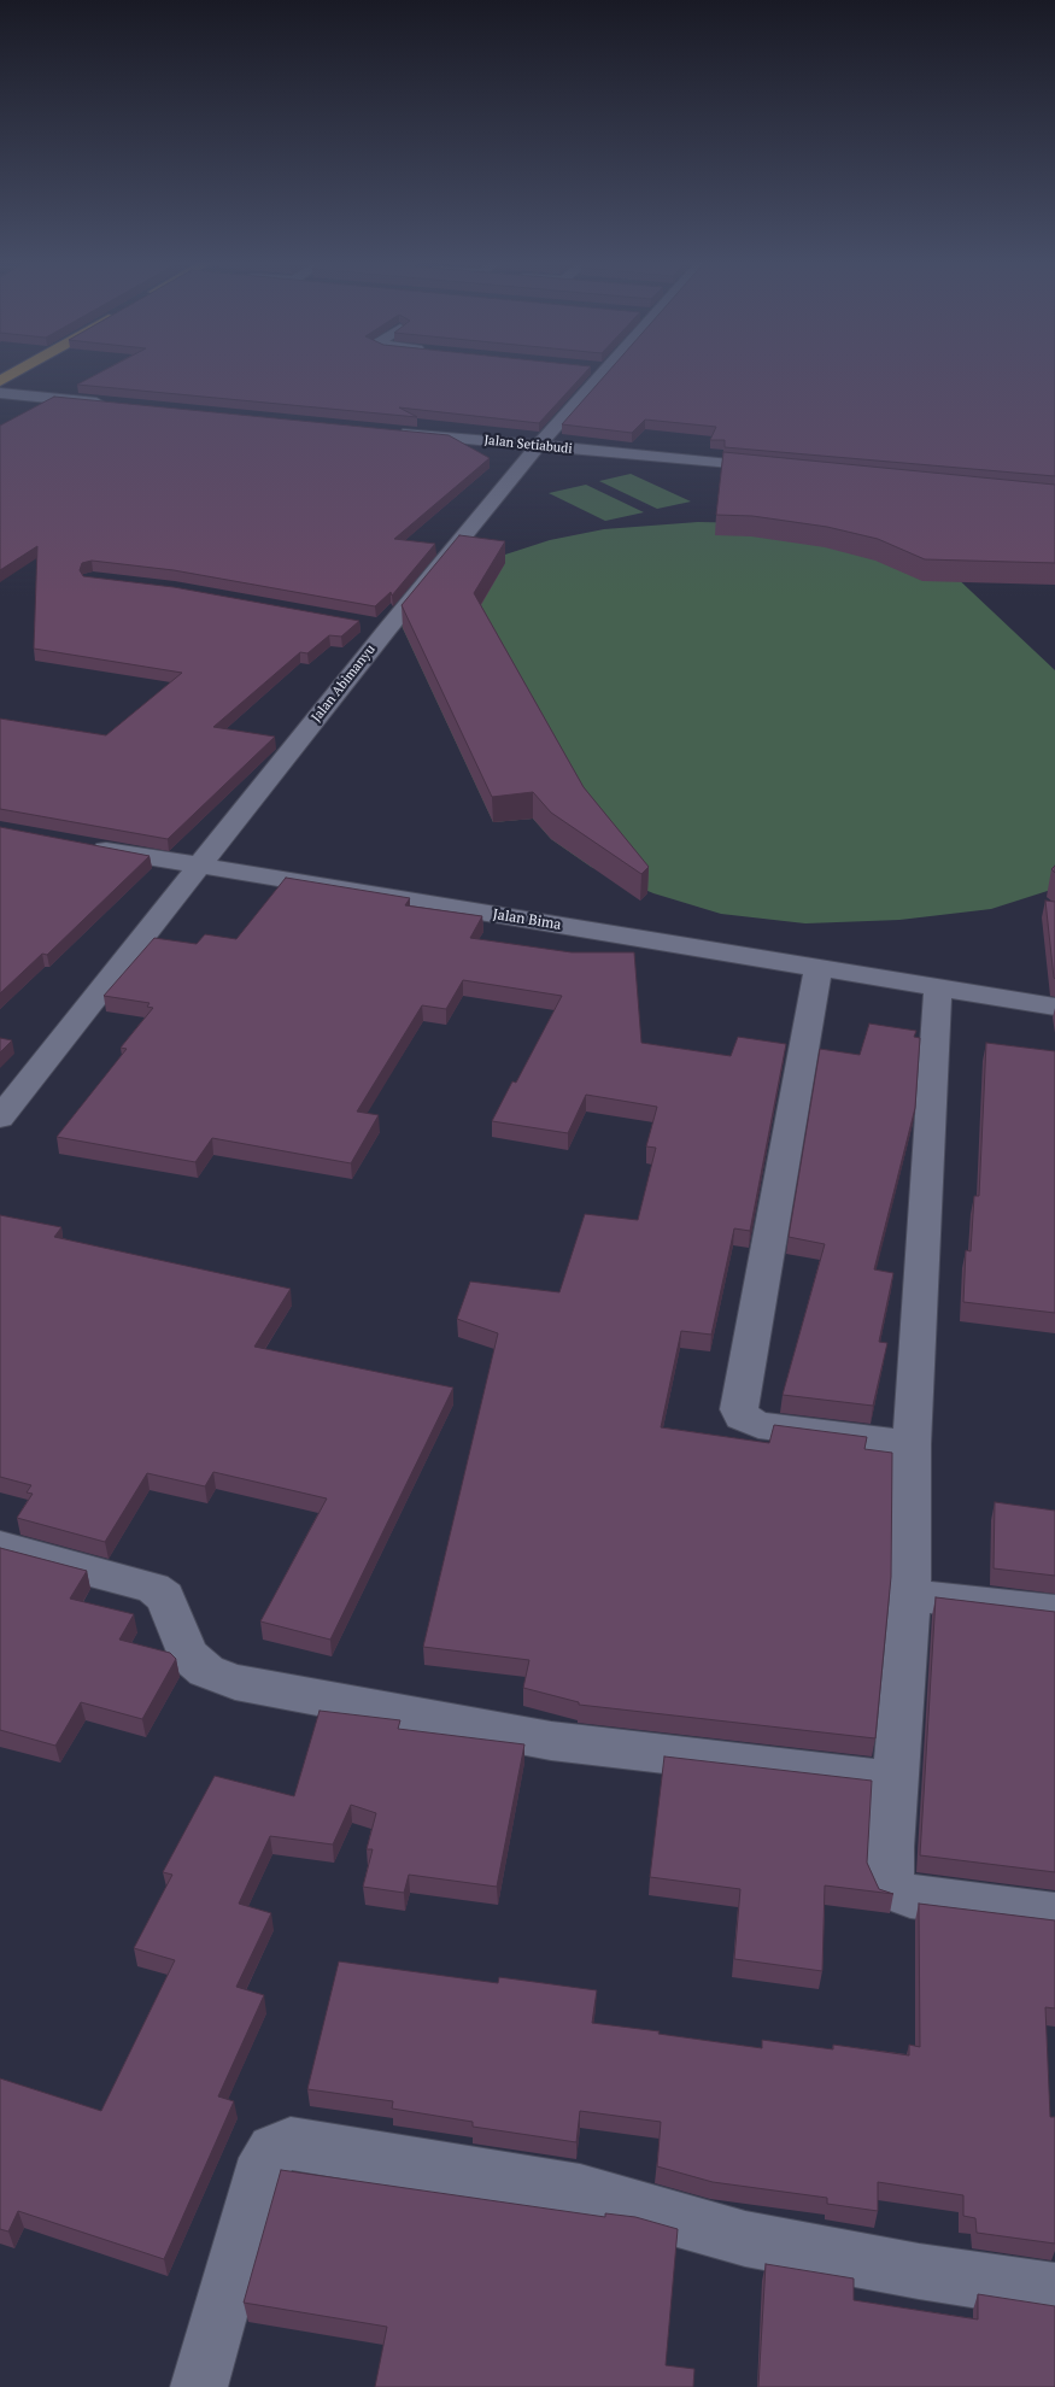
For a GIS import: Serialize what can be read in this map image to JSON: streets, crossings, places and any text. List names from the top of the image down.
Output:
{
  "streets": {
    "street": ["Jalan Setiabudi", "Jalan Abimanyu", "Jalan Bima"]
  },
  "crossings": [
    ["Jalan Setiabudi", "Jalan Abimanyu"],
    ["Jalan Abimanyu", "Jalan Bima"]
  ]
}
